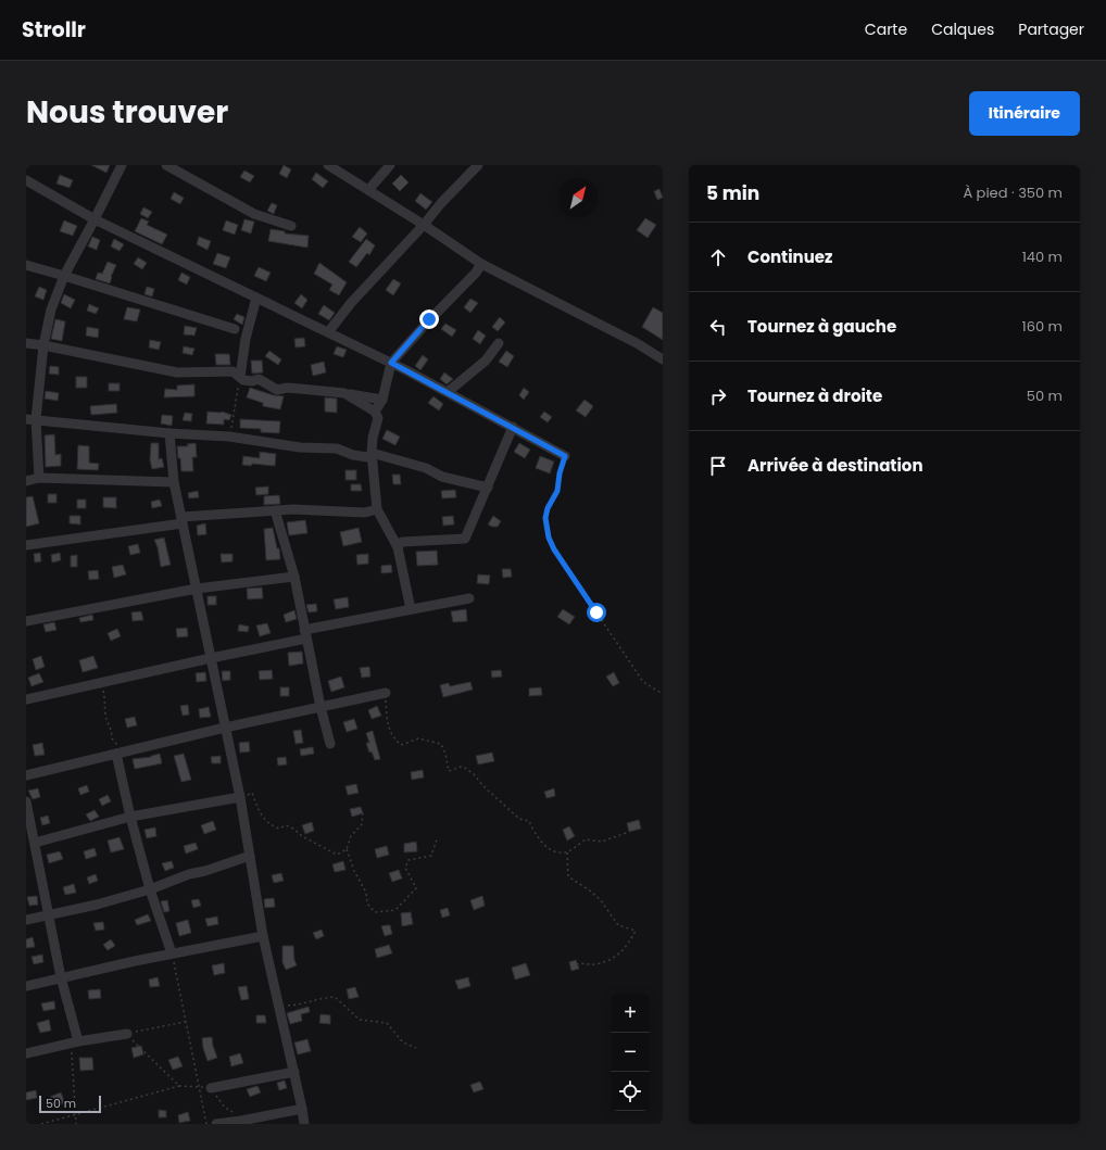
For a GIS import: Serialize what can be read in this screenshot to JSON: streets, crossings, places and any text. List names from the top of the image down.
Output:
{
  "scale_bar": "50 m",
  "north": "top right",
  "page": {
    "header": "Strollr",
    "nav": ["Carte", "Calques", "Partager"],
    "title": "Nous trouver",
    "buttons": "Itinéraire",
    "heading": ["5 min", "À pied · 350 m"],
    "list": [
      ["Continuez", "140 m"],
      ["Tournez à gauche", "160 m"],
      ["Tournez à droite", "50 m"],
      "Arrivée à destination"
    ],
    "map_buttons": ["+", "−"],
    "scale": "50 m"
  }
}
